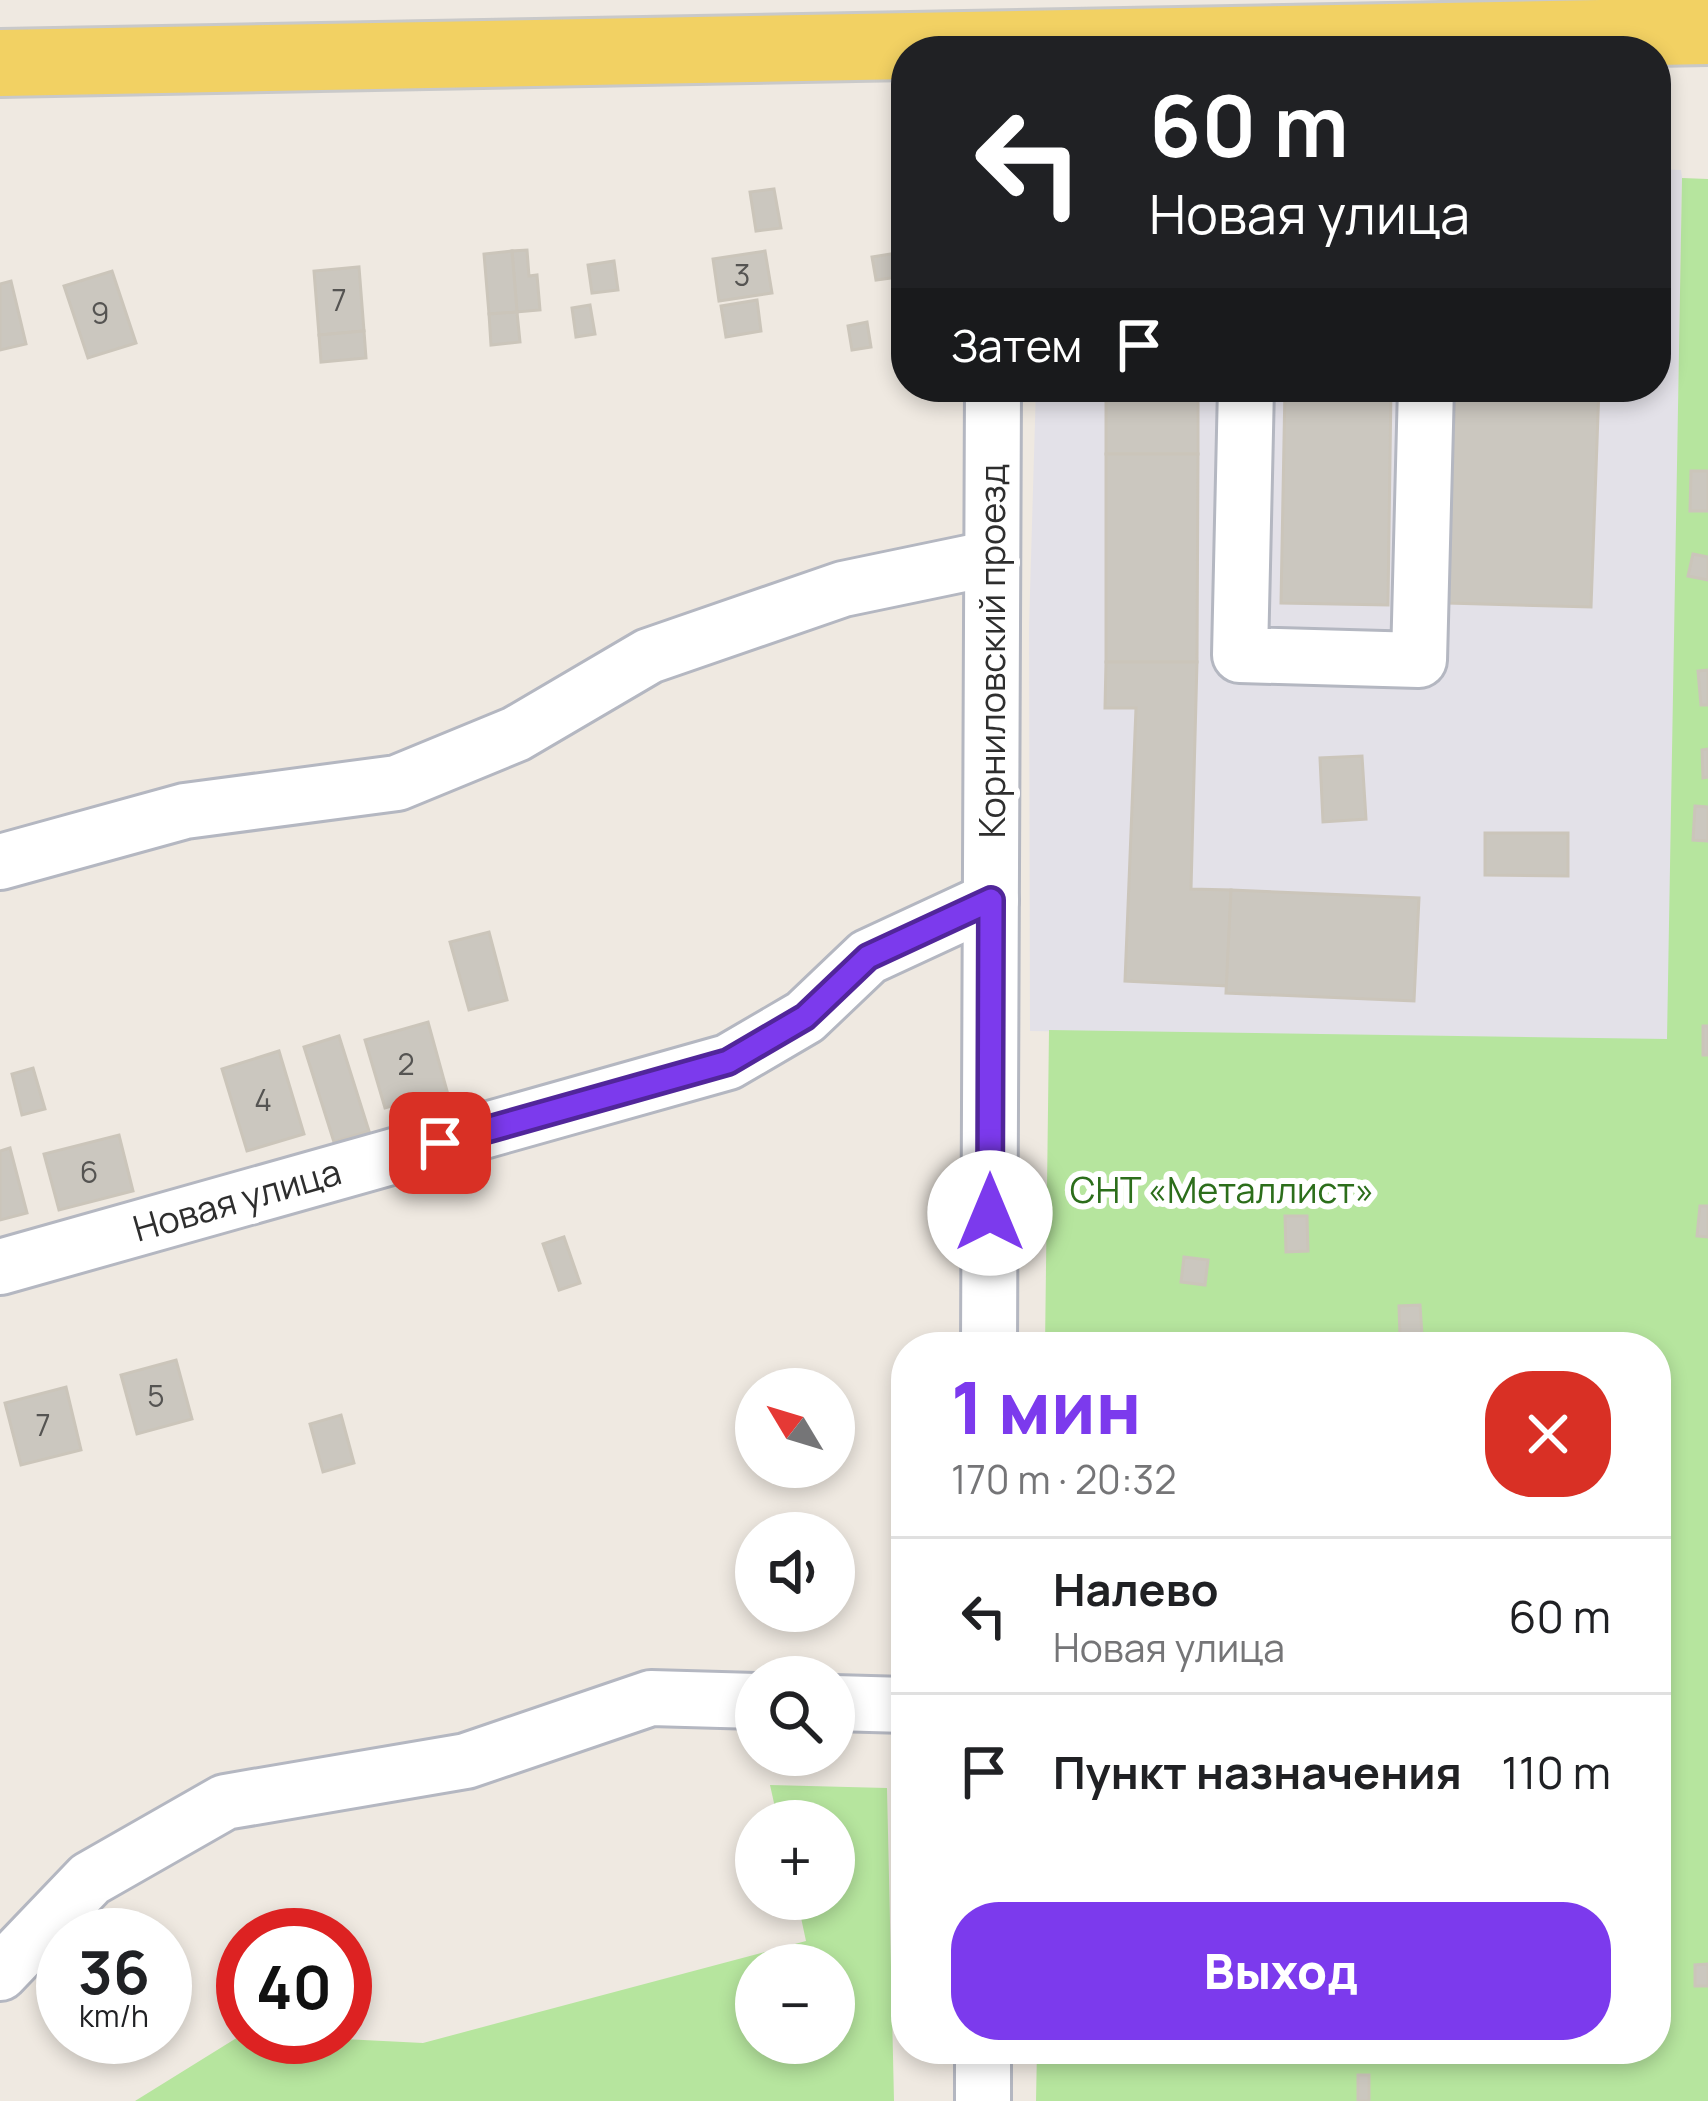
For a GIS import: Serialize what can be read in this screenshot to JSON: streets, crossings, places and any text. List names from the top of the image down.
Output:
{
  "streets": {
    "street": ["Корниловский проезд", "Новая улица"]
  },
  "crossings": [
    ["Корниловский проезд", "Новая улица"]
  ],
  "parks": ["СНТ «Металлист»"],
  "house_numbers": [
    "3",
    "7",
    "9",
    "2",
    "4",
    "6",
    "5",
    "7"
  ],
  "north": "top left",
  "page": {
    "turn": ["60 m", "Новая улица"],
    "then": "Затем",
    "heading": ["1 мин", "170 m · 20:32"],
    "map_buttons": ["+", "−"],
    "list": [
      {
        "name": "Налево",
        "note": "Новая улица",
        "value": "60 m"
      },
      {
        "name": "Пункт назначения",
        "value": "110 m"
      }
    ],
    "buttons": "Выход",
    "speed": "36 km/h",
    "limit": "40"
  }
}
